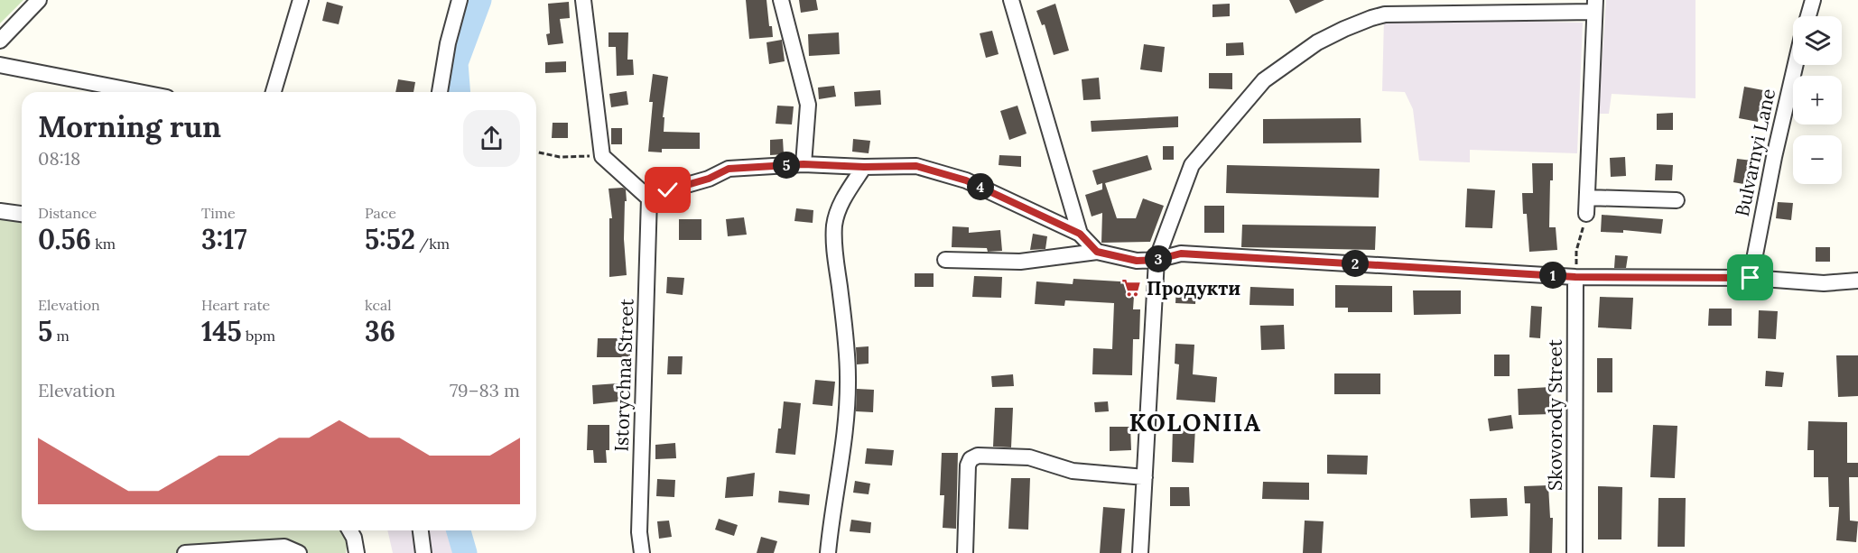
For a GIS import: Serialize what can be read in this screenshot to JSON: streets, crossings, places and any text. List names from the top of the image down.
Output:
{
  "streets": {
    "street": ["Bulvarnyi Lane", "Istorychna Street", "Skovorody Street"]
  },
  "districts": ["KOLONIIA"],
  "places": {
    "supermarket": ["Продукти"]
  },
  "page": {
    "map_buttons": ["+", "−"],
    "heading": ["Morning run", "08:18"],
    "pins": [
      "5",
      "4",
      "3",
      "2",
      "1"
    ],
    "stats": [
      ["Distance", "0.56 km"],
      ["Time", "3:17"],
      ["Pace", "5:52 /km"],
      ["Elevation", "5 m"],
      ["Heart rate", "145 bpm"],
      ["kcal", "36"]
    ],
    "chart": ["Elevation", "79–83 m"]
  }
}
